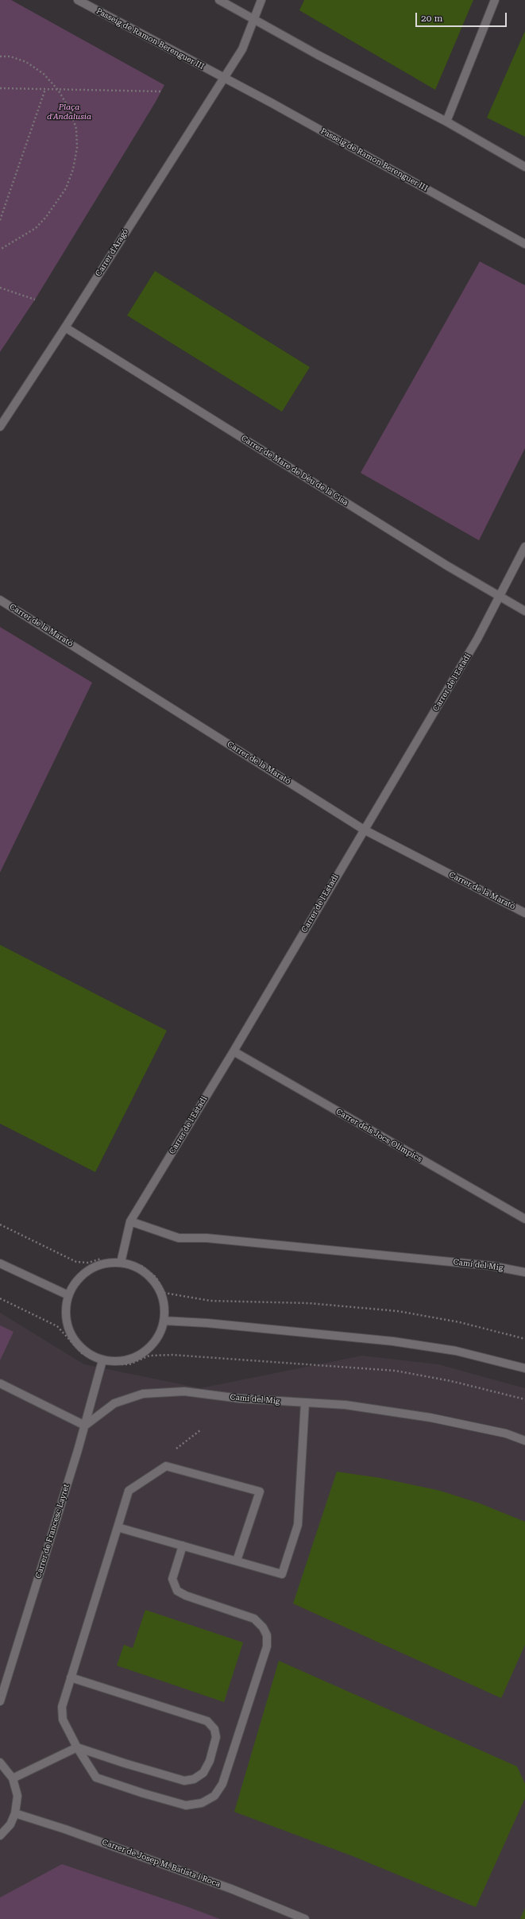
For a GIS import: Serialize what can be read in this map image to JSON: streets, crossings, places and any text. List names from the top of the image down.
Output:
{
  "streets": {
    "street": [
      "Passeig de Ramon Berenguer III",
      "Carrer d'Aragó",
      "Carrer de Mare de Déu de la Cisa",
      "Carrer de la Marató",
      "Carrer de l'Estadi",
      "Carrer dels Jocs Olímpics",
      "Camí del Mig",
      "Carrer de Francesc Layret",
      "Carrer de Josep M. Batista i Roca"
    ]
  },
  "crossings": [
    ["Passeig de Ramon Berenguer III", "Carrer d'Aragó"],
    ["Carrer d'Aragó", "Carrer de Mare de Déu de la Cisa"],
    ["Carrer de Mare de Déu de la Cisa", "Carrer de l'Estadi"],
    ["Carrer de la Marató", "Carrer de l'Estadi"],
    ["Carrer de l'Estadi", "Carrer dels Jocs Olímpics"],
    ["Carrer de l'Estadi", "Camí del Mig"],
    ["Carrer de l'Estadi", "Carrer de Francesc Layret"],
    ["Camí del Mig", "Carrer de Francesc Layret"]
  ],
  "parks": ["Plaça d'Andalusia"],
  "scale_bar": "20 m"
}
